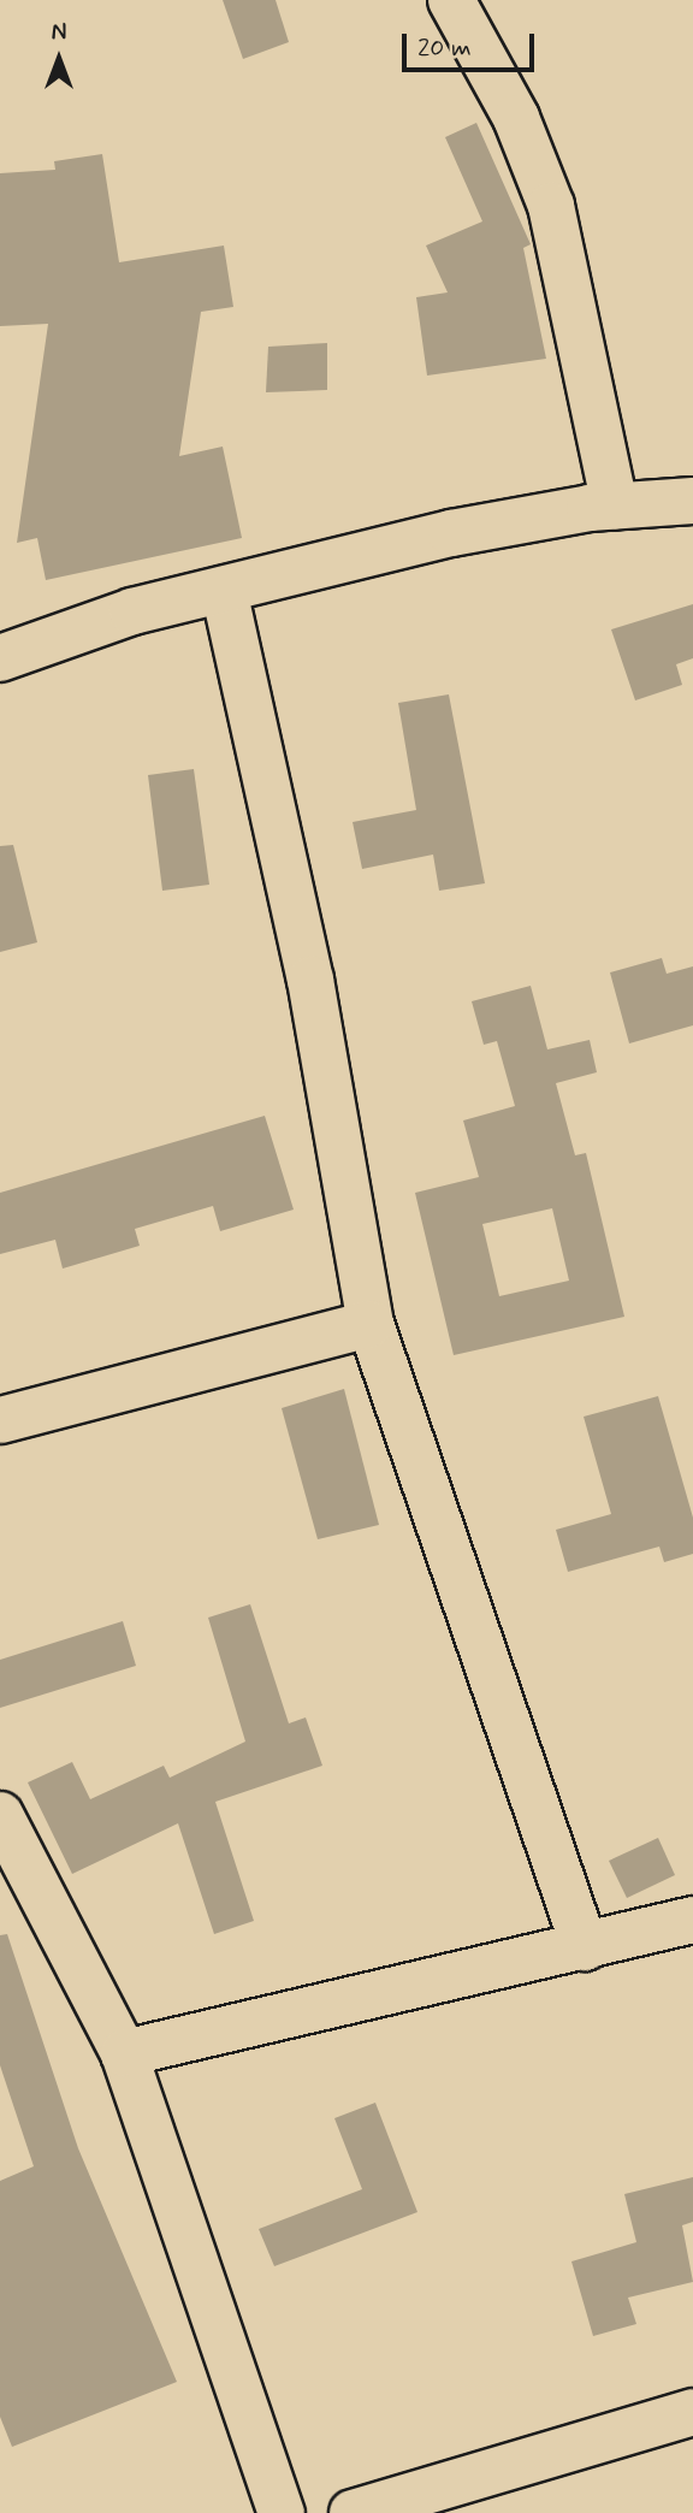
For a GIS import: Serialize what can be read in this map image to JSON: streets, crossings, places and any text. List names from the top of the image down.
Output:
{
  "scale_bar": "20 m",
  "north": "top"
}
